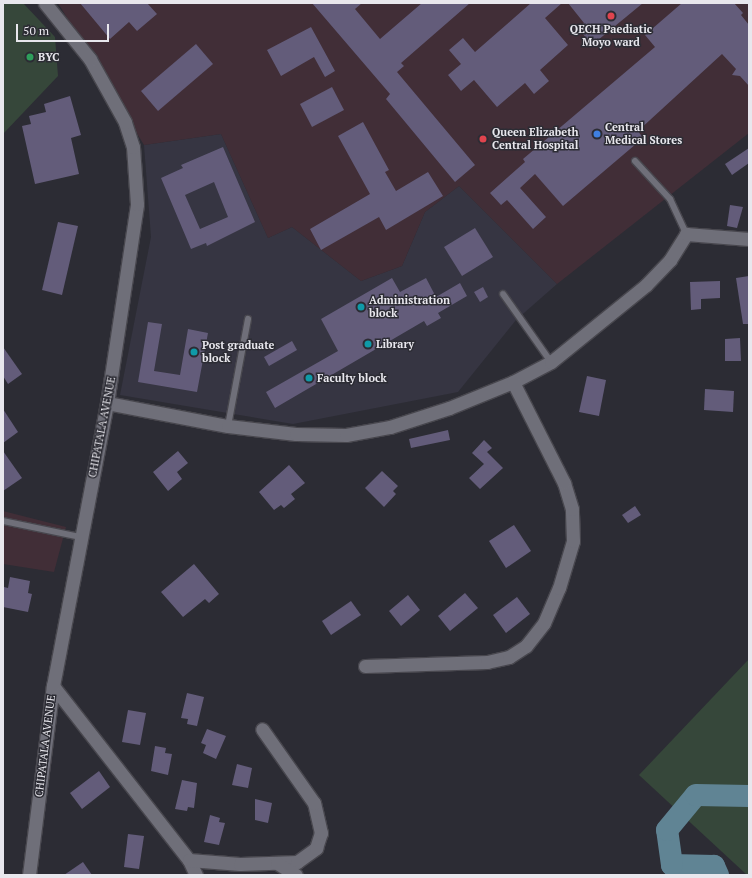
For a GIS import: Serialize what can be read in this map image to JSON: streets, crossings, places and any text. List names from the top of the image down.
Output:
{
  "streets": {
    "street": ["CHIPATALA AVENUE"]
  },
  "places": [
    "QECH Paediatic Moyo ward",
    "BYC",
    "Central Medical Stores",
    "Queen Elizabeth Central Hospital",
    "Administration block",
    "Library",
    "Post graduate block",
    "Faculty block"
  ],
  "scale_bar": "50 m"
}
